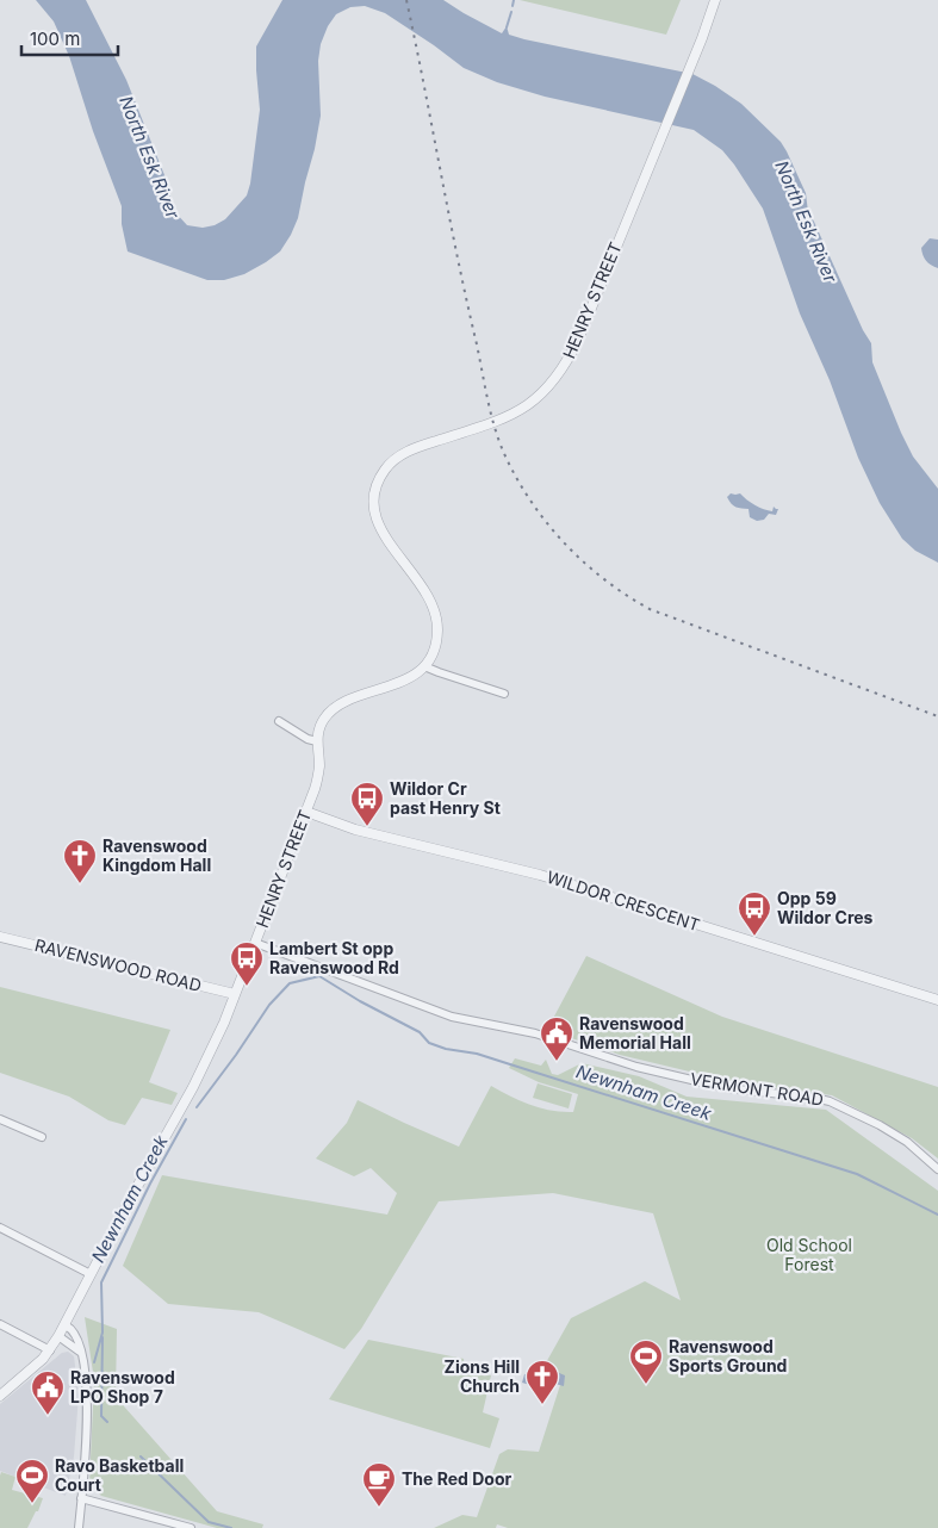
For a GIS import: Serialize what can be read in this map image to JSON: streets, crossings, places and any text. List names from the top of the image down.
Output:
{
  "streets": {
    "street": [
      "HENRY STREET",
      "WILDOR CRESCENT",
      "RAVENSWOOD ROAD",
      "VERMONT ROAD"
    ]
  },
  "crossings": [
    ["HENRY STREET", "WILDOR CRESCENT"],
    ["HENRY STREET", "RAVENSWOOD ROAD"],
    ["HENRY STREET", "VERMONT ROAD"]
  ],
  "water": ["North Esk River", "Newnham Creek"],
  "parks": ["Old School Forest"],
  "places": {
    "bus stop": ["Wildor Cr past Henry St", "Opp 59 Wildor Cres", "Lambert St opp Ravenswood Rd"],
    "church": ["Ravenswood Kingdom Hall", "Zions Hill Church"],
    "public building": ["Ravenswood Memorial Hall", "Ravenswood LPO Shop 7"],
    "sports": ["Ravenswood Sports Ground", "Ravo Basketball Court"],
    "cafe": ["The Red Door"]
  },
  "scale_bar": "100 m"
}
